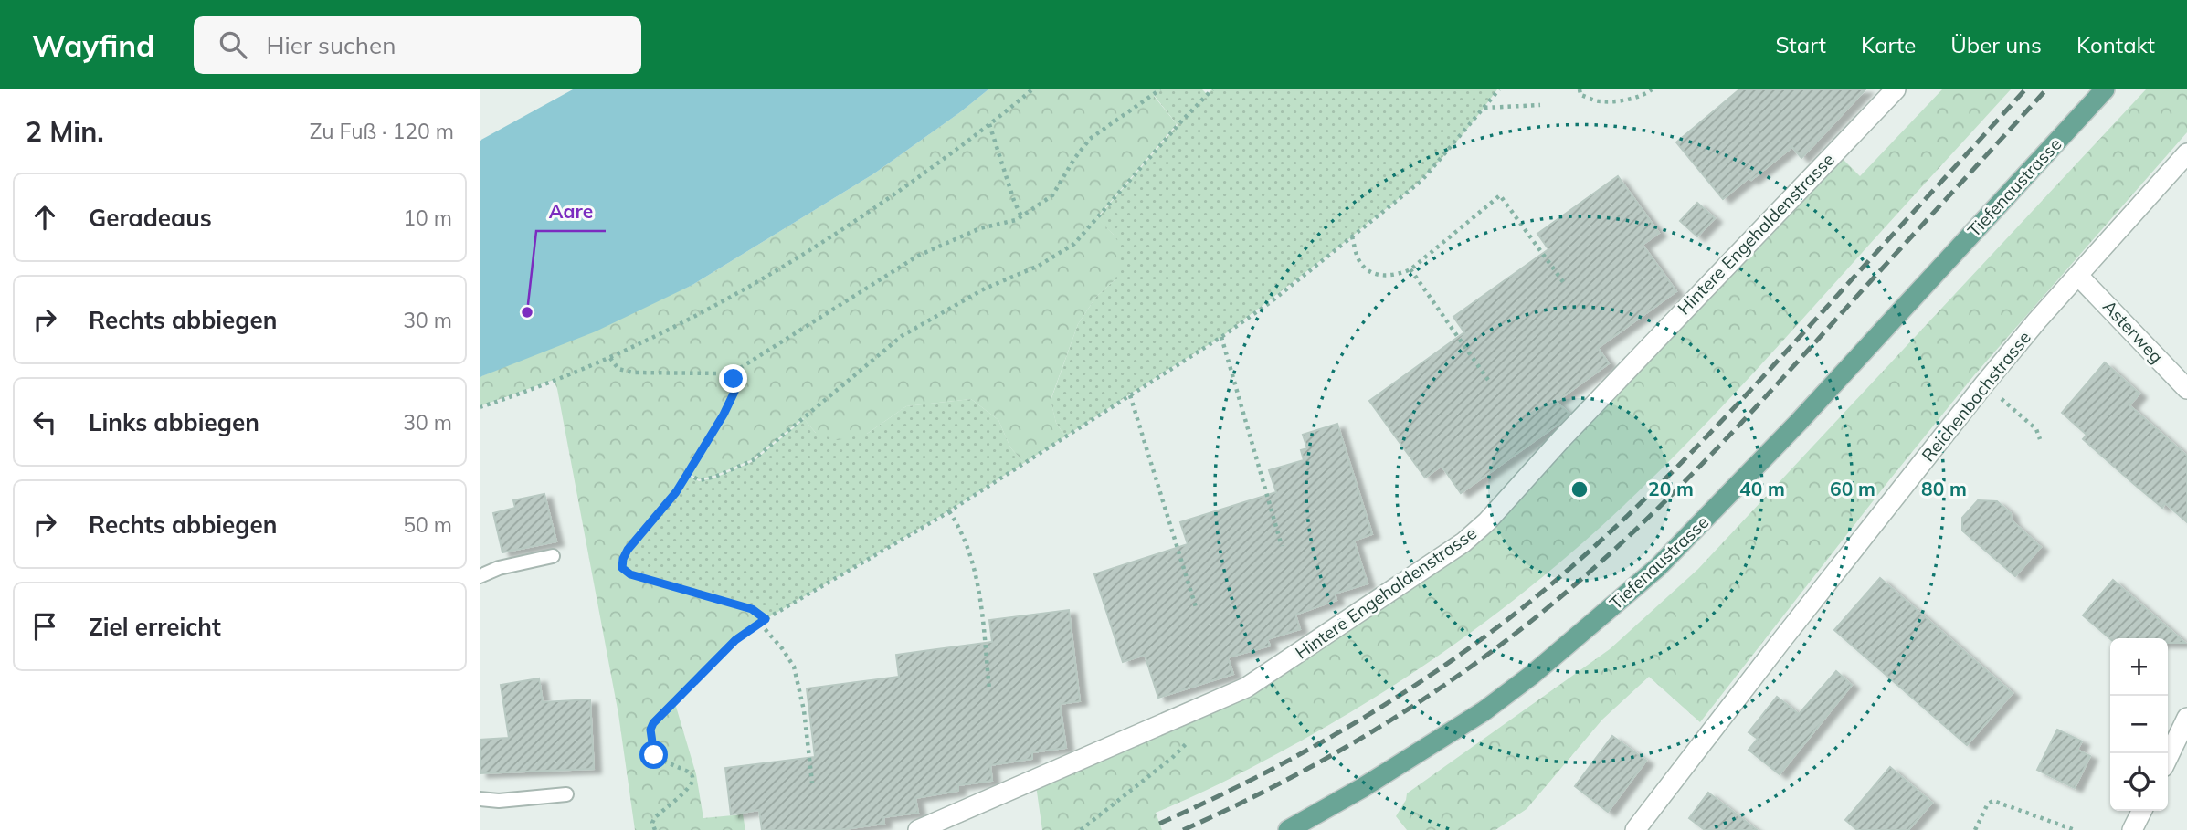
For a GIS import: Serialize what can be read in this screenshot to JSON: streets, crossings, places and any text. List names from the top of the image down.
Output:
{
  "streets": {
    "main road": ["Tiefenaustrasse"],
    "street": ["Hintere Engehaldenstrasse", "Asterweg", "Reichenbachstrasse"]
  },
  "crossings": [
    ["Asterweg", "Reichenbachstrasse"]
  ],
  "places": ["Aare"],
  "page": {
    "header": "Wayfind",
    "search": "Hier suchen",
    "nav": [
      "Start",
      "Karte",
      "Über uns",
      "Kontakt"
    ],
    "heading": ["2 Min.", "Zu Fuß · 120 m"],
    "list": [
      ["Geradeaus", "10 m"],
      ["Rechts abbiegen", "30 m"],
      ["Links abbiegen", "30 m"],
      ["Rechts abbiegen", "50 m"],
      "Ziel erreicht"
    ],
    "map_buttons": ["+", "−"]
  },
  "rings": [
    "20 m",
    "40 m",
    "60 m",
    "80 m"
  ]
}
